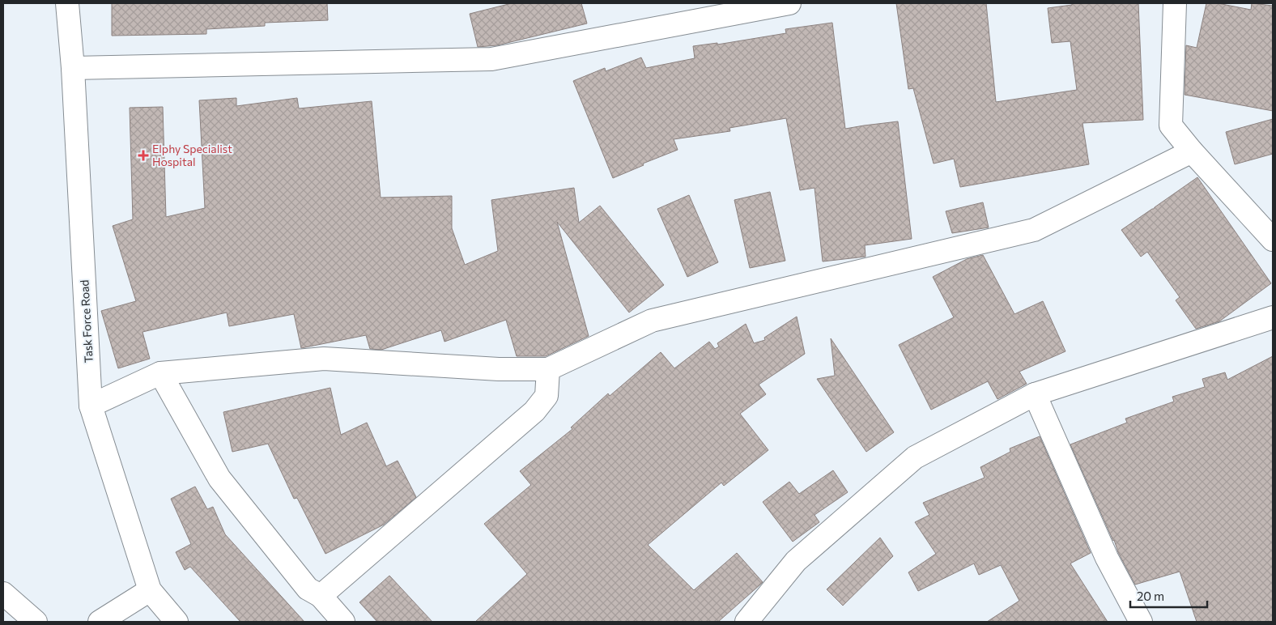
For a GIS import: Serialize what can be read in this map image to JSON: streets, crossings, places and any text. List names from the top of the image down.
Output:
{
  "streets": {
    "street": ["Task Force Road"]
  },
  "places": {
    "health": ["Elphy Specialist Hospital"]
  },
  "scale_bar": "20 m"
}
